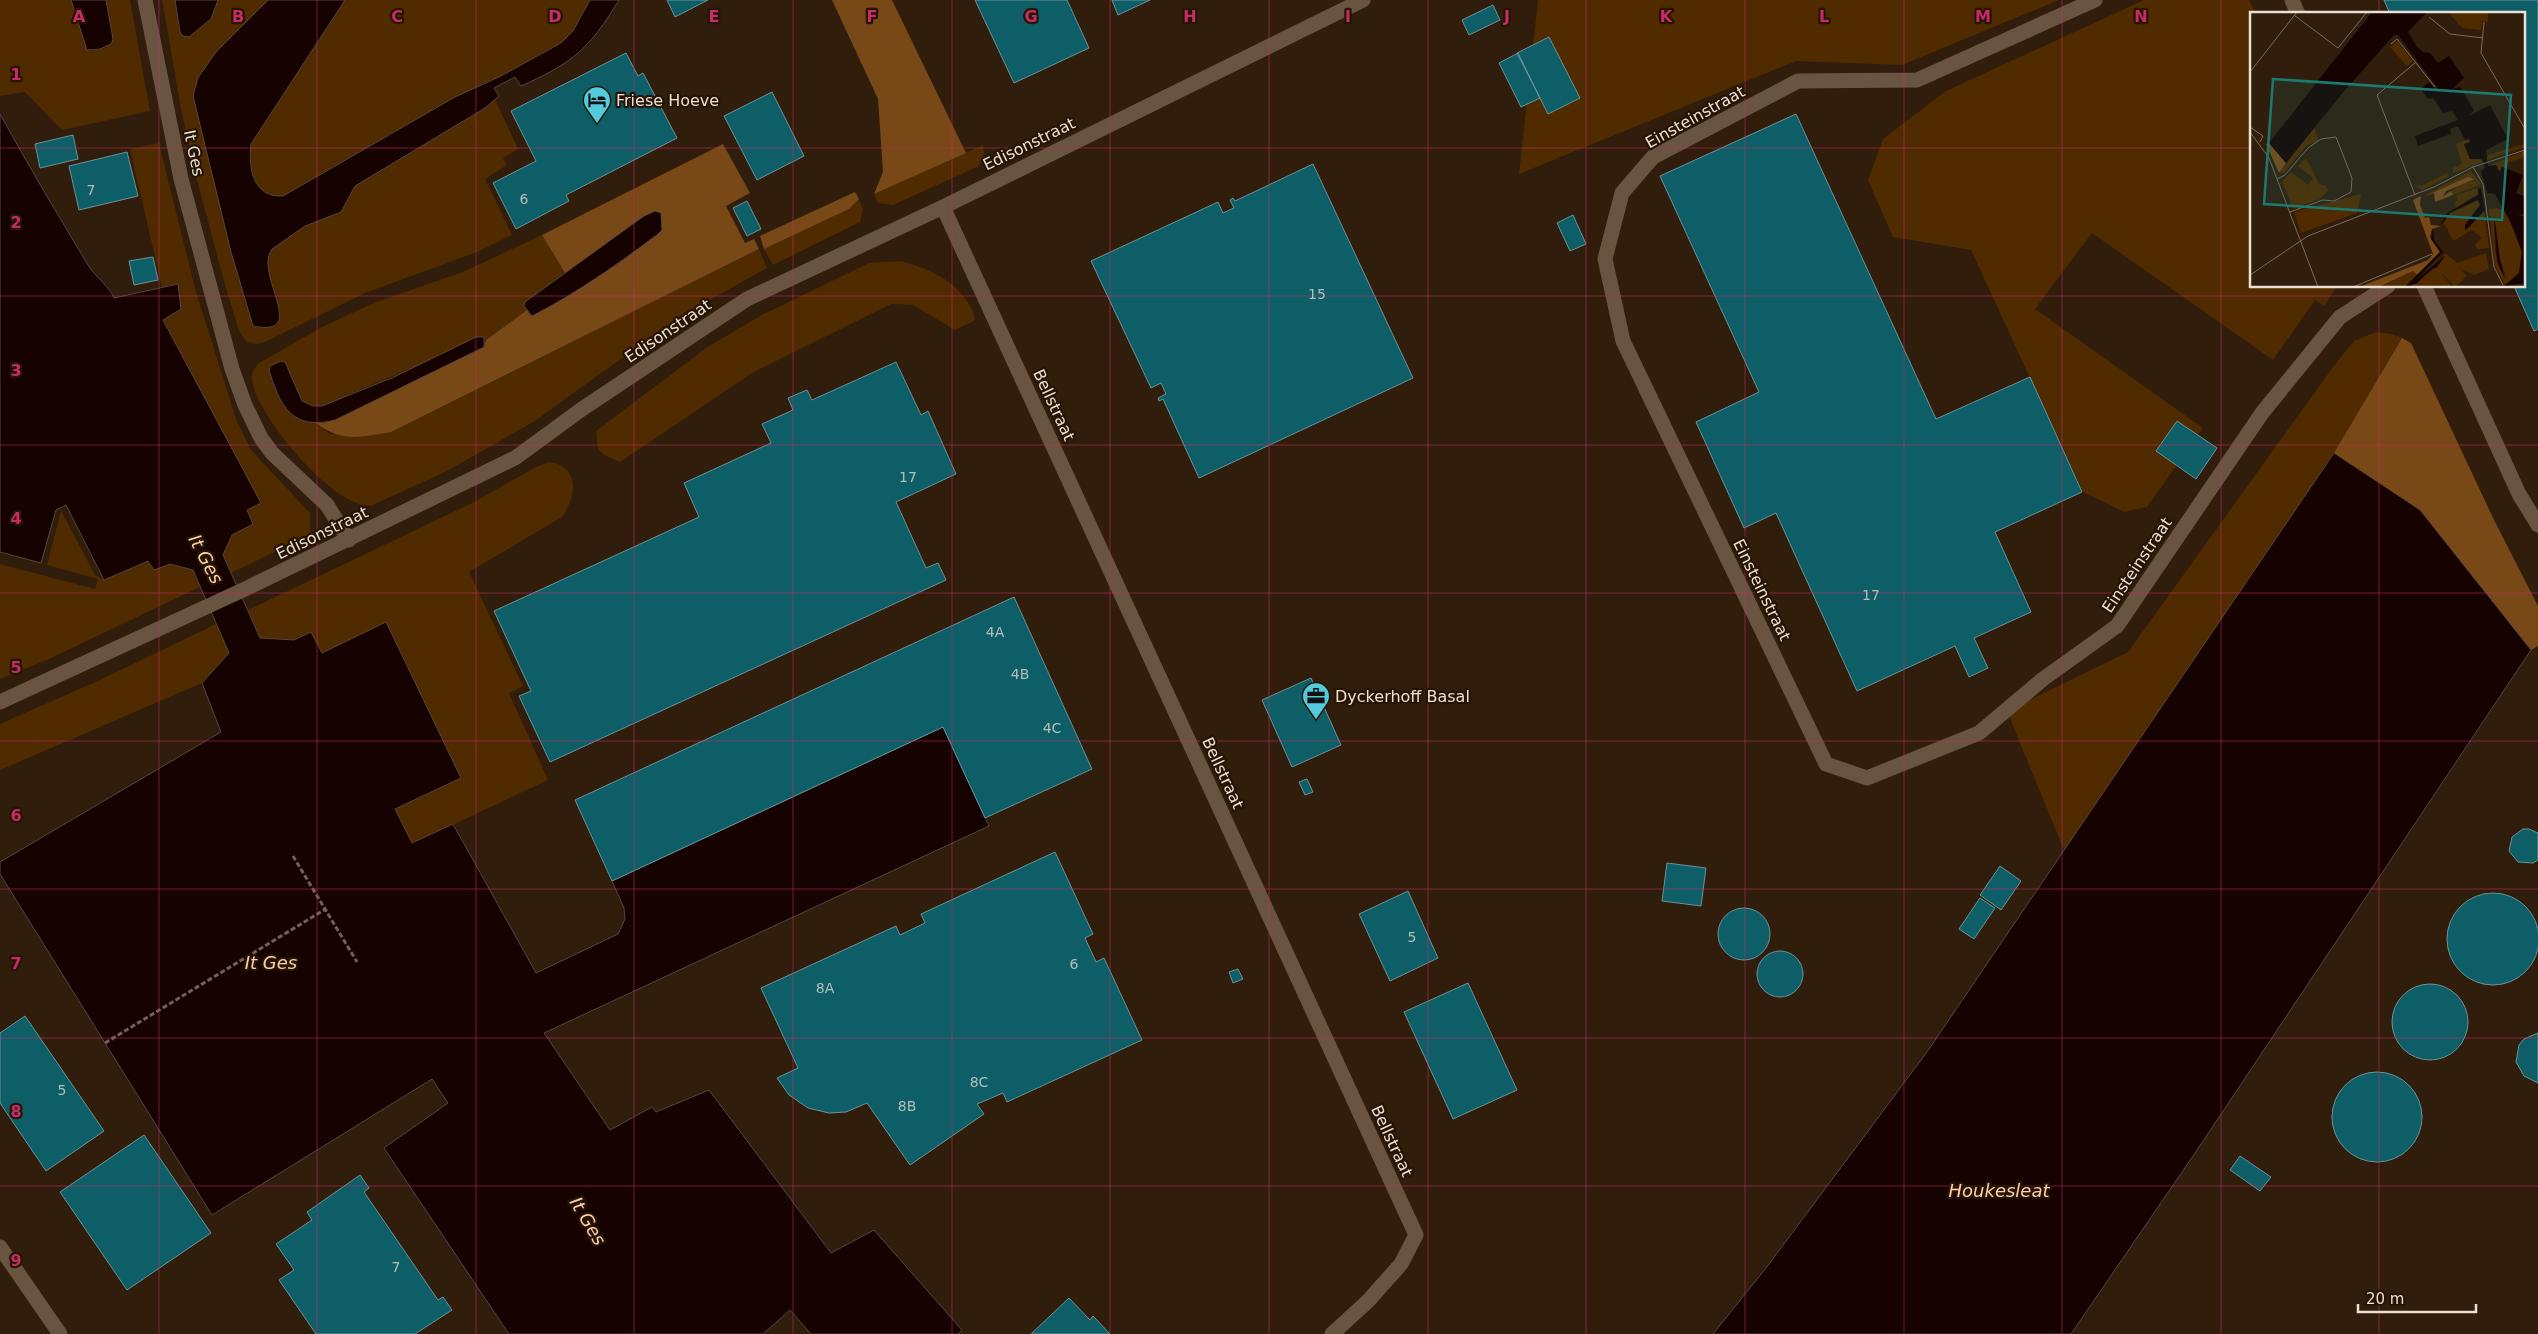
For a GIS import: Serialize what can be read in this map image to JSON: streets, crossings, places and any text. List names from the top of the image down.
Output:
{
  "streets": {
    "street": [
      "Einsteinstraat",
      "Edisonstraat",
      "It Ges",
      "Bellstraat"
    ]
  },
  "crossings": [
    ["Edisonstraat", "It Ges"],
    ["Edisonstraat", "Bellstraat"]
  ],
  "water": ["It Ges", "Houkesleat"],
  "places": {
    "hotel": ["Friese Hoeve"],
    "office": ["Dyckerhoff Basal"]
  },
  "house_numbers": [
    "7",
    "6",
    "15",
    "17",
    "17",
    "4A",
    "4B",
    "4C",
    "5",
    "6",
    "8A",
    "8C",
    "5",
    "8B",
    "7"
  ],
  "scale_bar": "20 m",
  "grid": {
    "columns": [
      "A",
      "B",
      "C",
      "D",
      "E",
      "F",
      "G",
      "H",
      "I",
      "J",
      "K",
      "L",
      "M",
      "N"
    ],
    "rows": [
      "1",
      "2",
      "3",
      "4",
      "5",
      "6",
      "7",
      "8",
      "9"
    ]
  }
}
